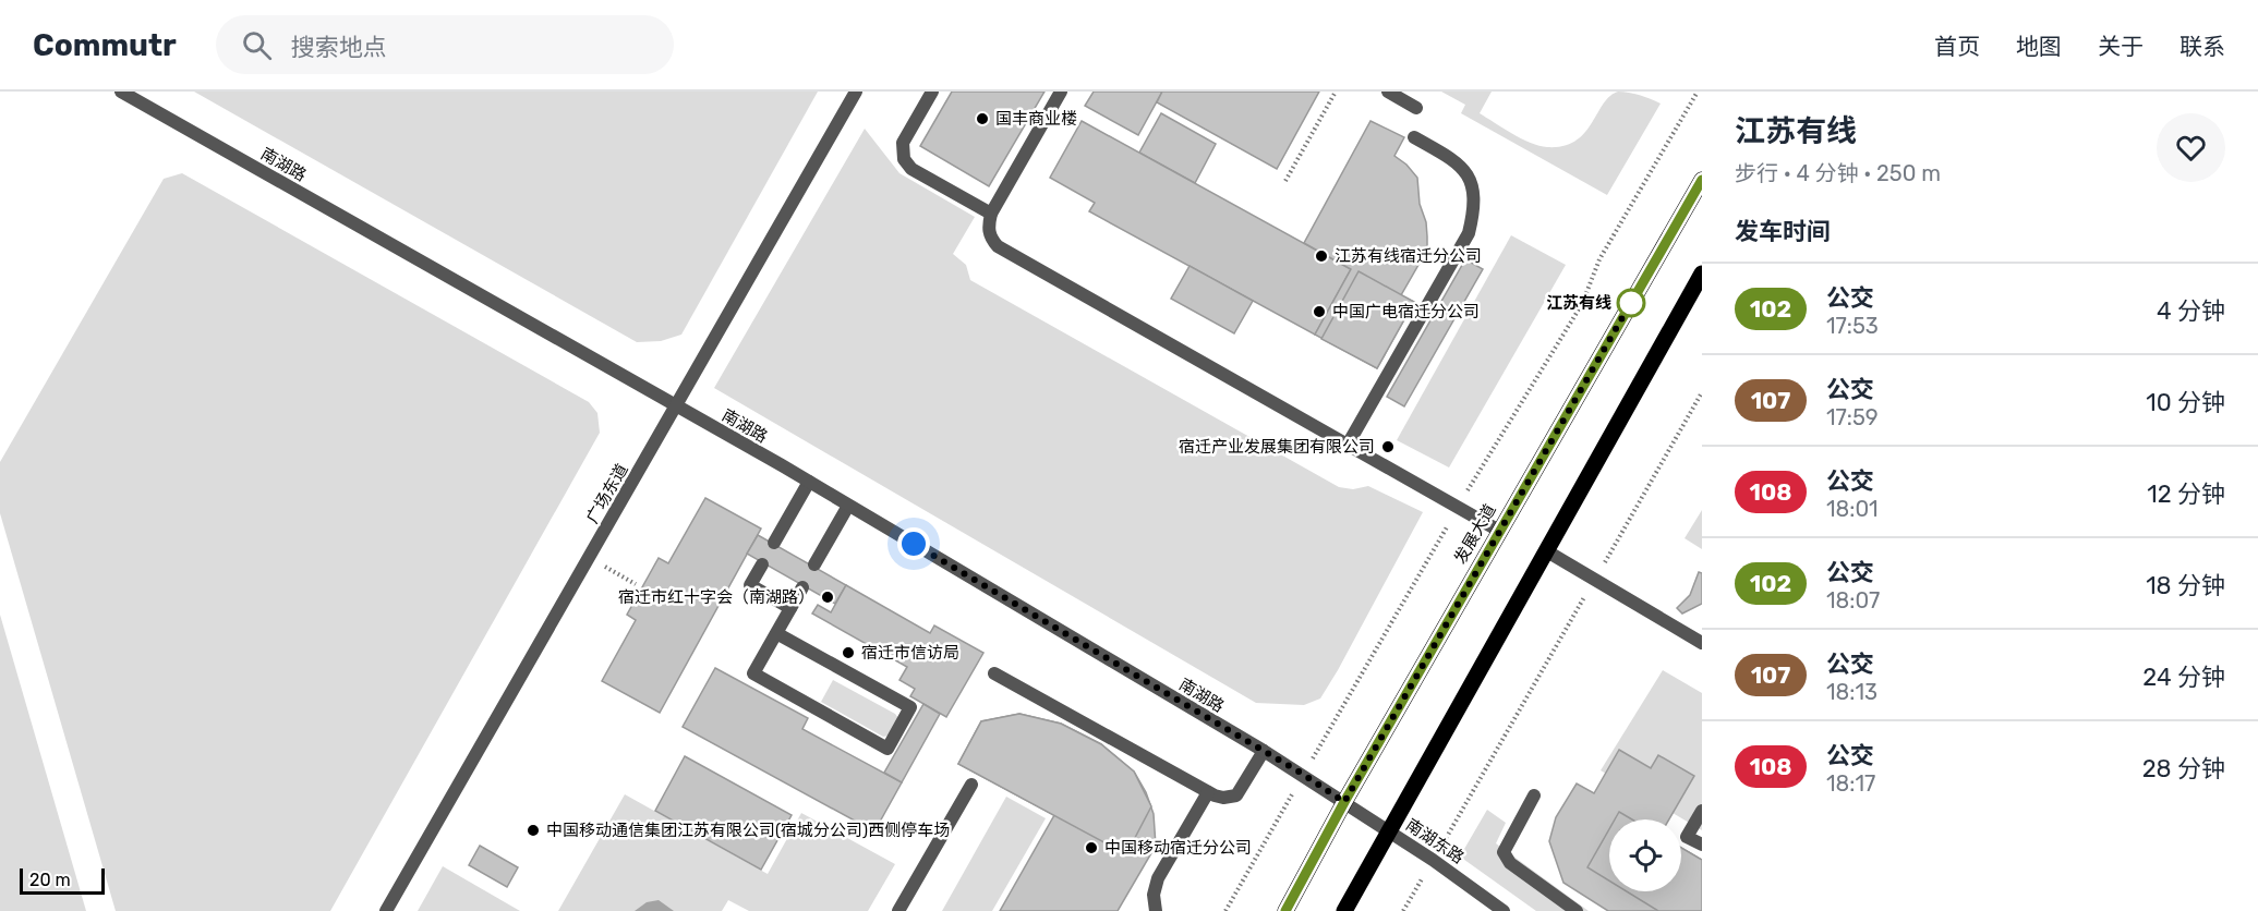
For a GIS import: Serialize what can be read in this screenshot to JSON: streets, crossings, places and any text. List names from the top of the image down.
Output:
{
  "streets": {
    "main road": ["发展大道"],
    "street": ["南湖路", "广场东道", "南湖东路"]
  },
  "crossings": [
    ["南湖路", "广场东道"],
    ["南湖路", "发展大道"],
    ["南湖路", "南湖东路"],
    ["发展大道", "南湖东路"]
  ],
  "places": [
    "国丰商业楼",
    "江苏有线宿迁分公司",
    "江苏有线",
    "中国广电宿迁分公司",
    "宿迁产业发展集团有限公司",
    "宿迁市红十字会（南湖路）",
    "宿迁市信访局",
    "中国移动通信集团江苏有限公司(宿城分公司)西侧停车场",
    "中国移动宿迁分公司"
  ],
  "lines": ["bus line 102"],
  "scale_bar": "20 m",
  "page": {
    "header": "Commutr",
    "search": "搜索地点",
    "nav": [
      "首页",
      "地图",
      "关于",
      "联系"
    ],
    "heading": [
      ["江苏有线", "步行 · 4 分钟 · 250 m"],
      "发车时间"
    ],
    "list": [
      {
        "mark": "102",
        "name": "公交",
        "note": "17:53",
        "value": "4 分钟"
      },
      {
        "mark": "107",
        "name": "公交",
        "note": "17:59",
        "value": "10 分钟"
      },
      {
        "mark": "108",
        "name": "公交",
        "note": "18:01",
        "value": "12 分钟"
      },
      {
        "mark": "102",
        "name": "公交",
        "note": "18:07",
        "value": "18 分钟"
      },
      {
        "mark": "107",
        "name": "公交",
        "note": "18:13",
        "value": "24 分钟"
      },
      {
        "mark": "108",
        "name": "公交",
        "note": "18:17",
        "value": "28 分钟"
      }
    ],
    "scale": "20 m"
  }
}
